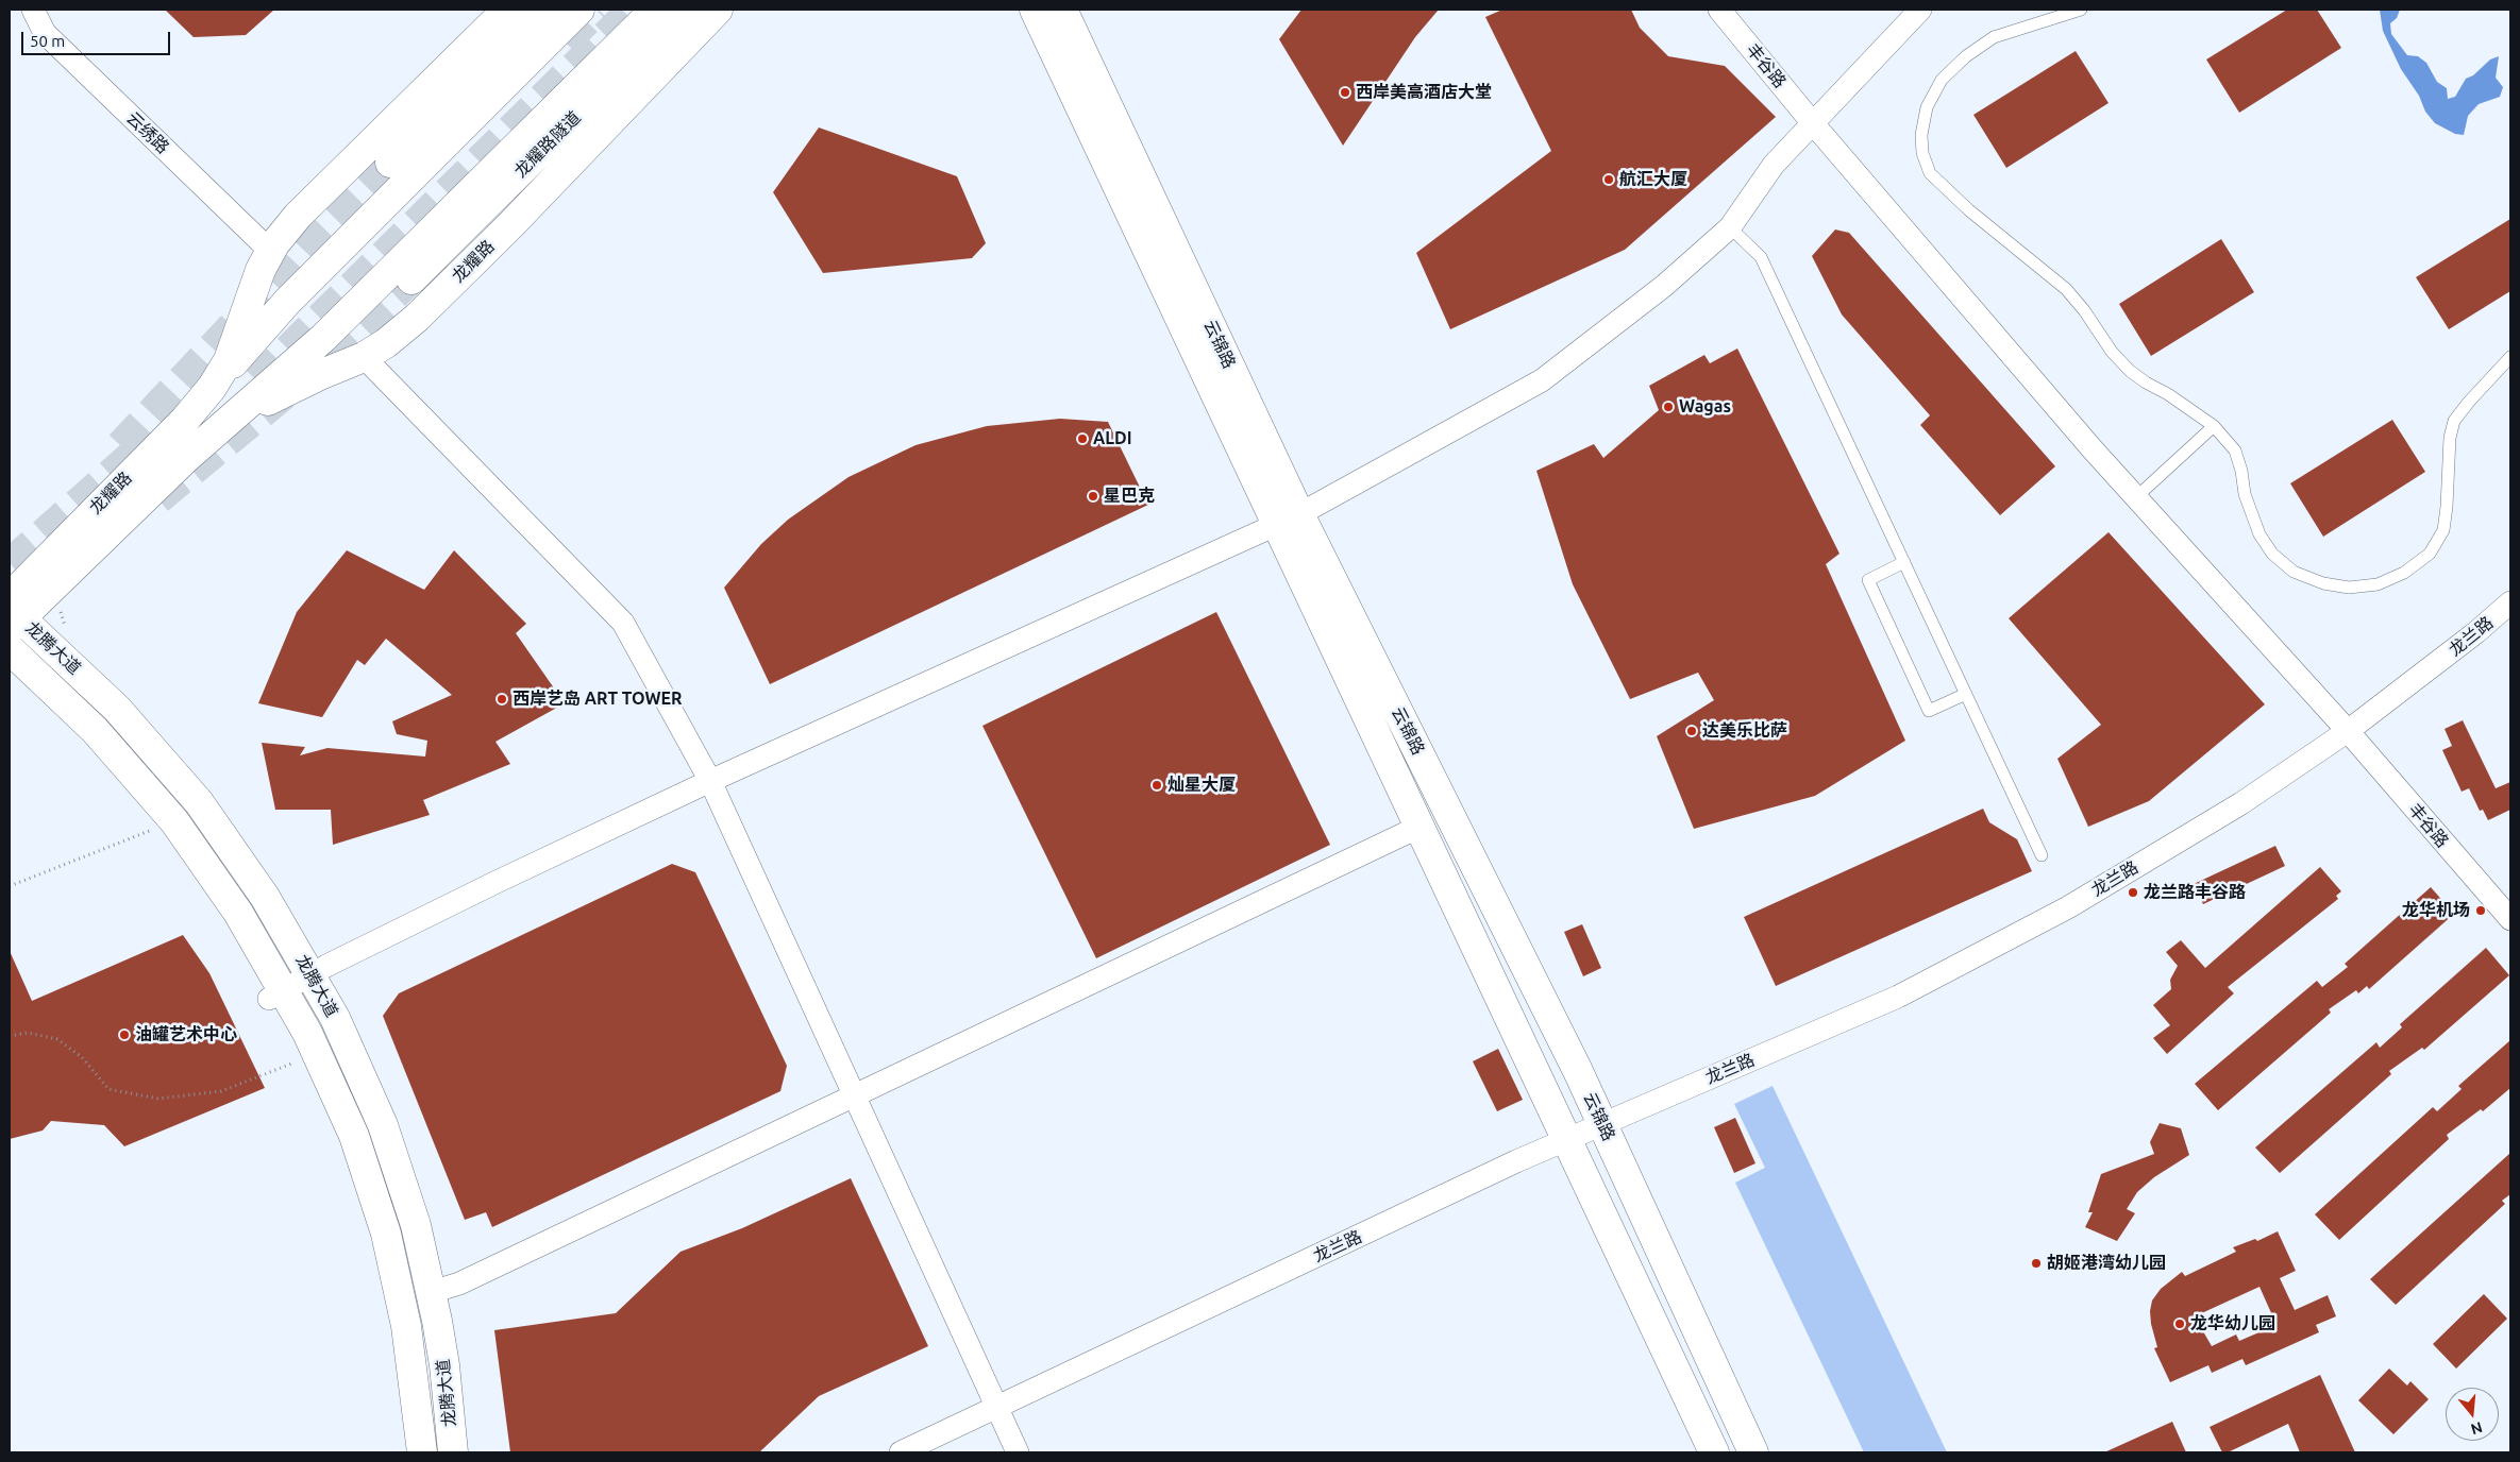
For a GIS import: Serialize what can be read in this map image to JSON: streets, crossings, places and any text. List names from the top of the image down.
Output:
{
  "streets": {
    "main road": [
      "龙耀路隧道",
      "龙耀路",
      "云锦路",
      "龙腾大道"
    ],
    "street": ["丰谷路", "云绣路", "龙兰路"]
  },
  "crossings": [
    ["丰谷路", "龙兰路"],
    ["云绣路", "龙耀路"],
    ["龙耀路", "龙腾大道"],
    ["云锦路", "龙兰路"]
  ],
  "places": [
    "西岸美高酒店大堂",
    "航汇大厦",
    "Wagas",
    "ALDI",
    "星巴克",
    "西岸艺岛 ART TOWER",
    "达美乐比萨",
    "灿星大厦",
    "龙兰路丰谷路",
    "龙华机场",
    "油罐艺术中心",
    "胡姬港湾幼儿园",
    "龙华幼儿园"
  ],
  "scale_bar": "50 m",
  "north": "bottom"
}
